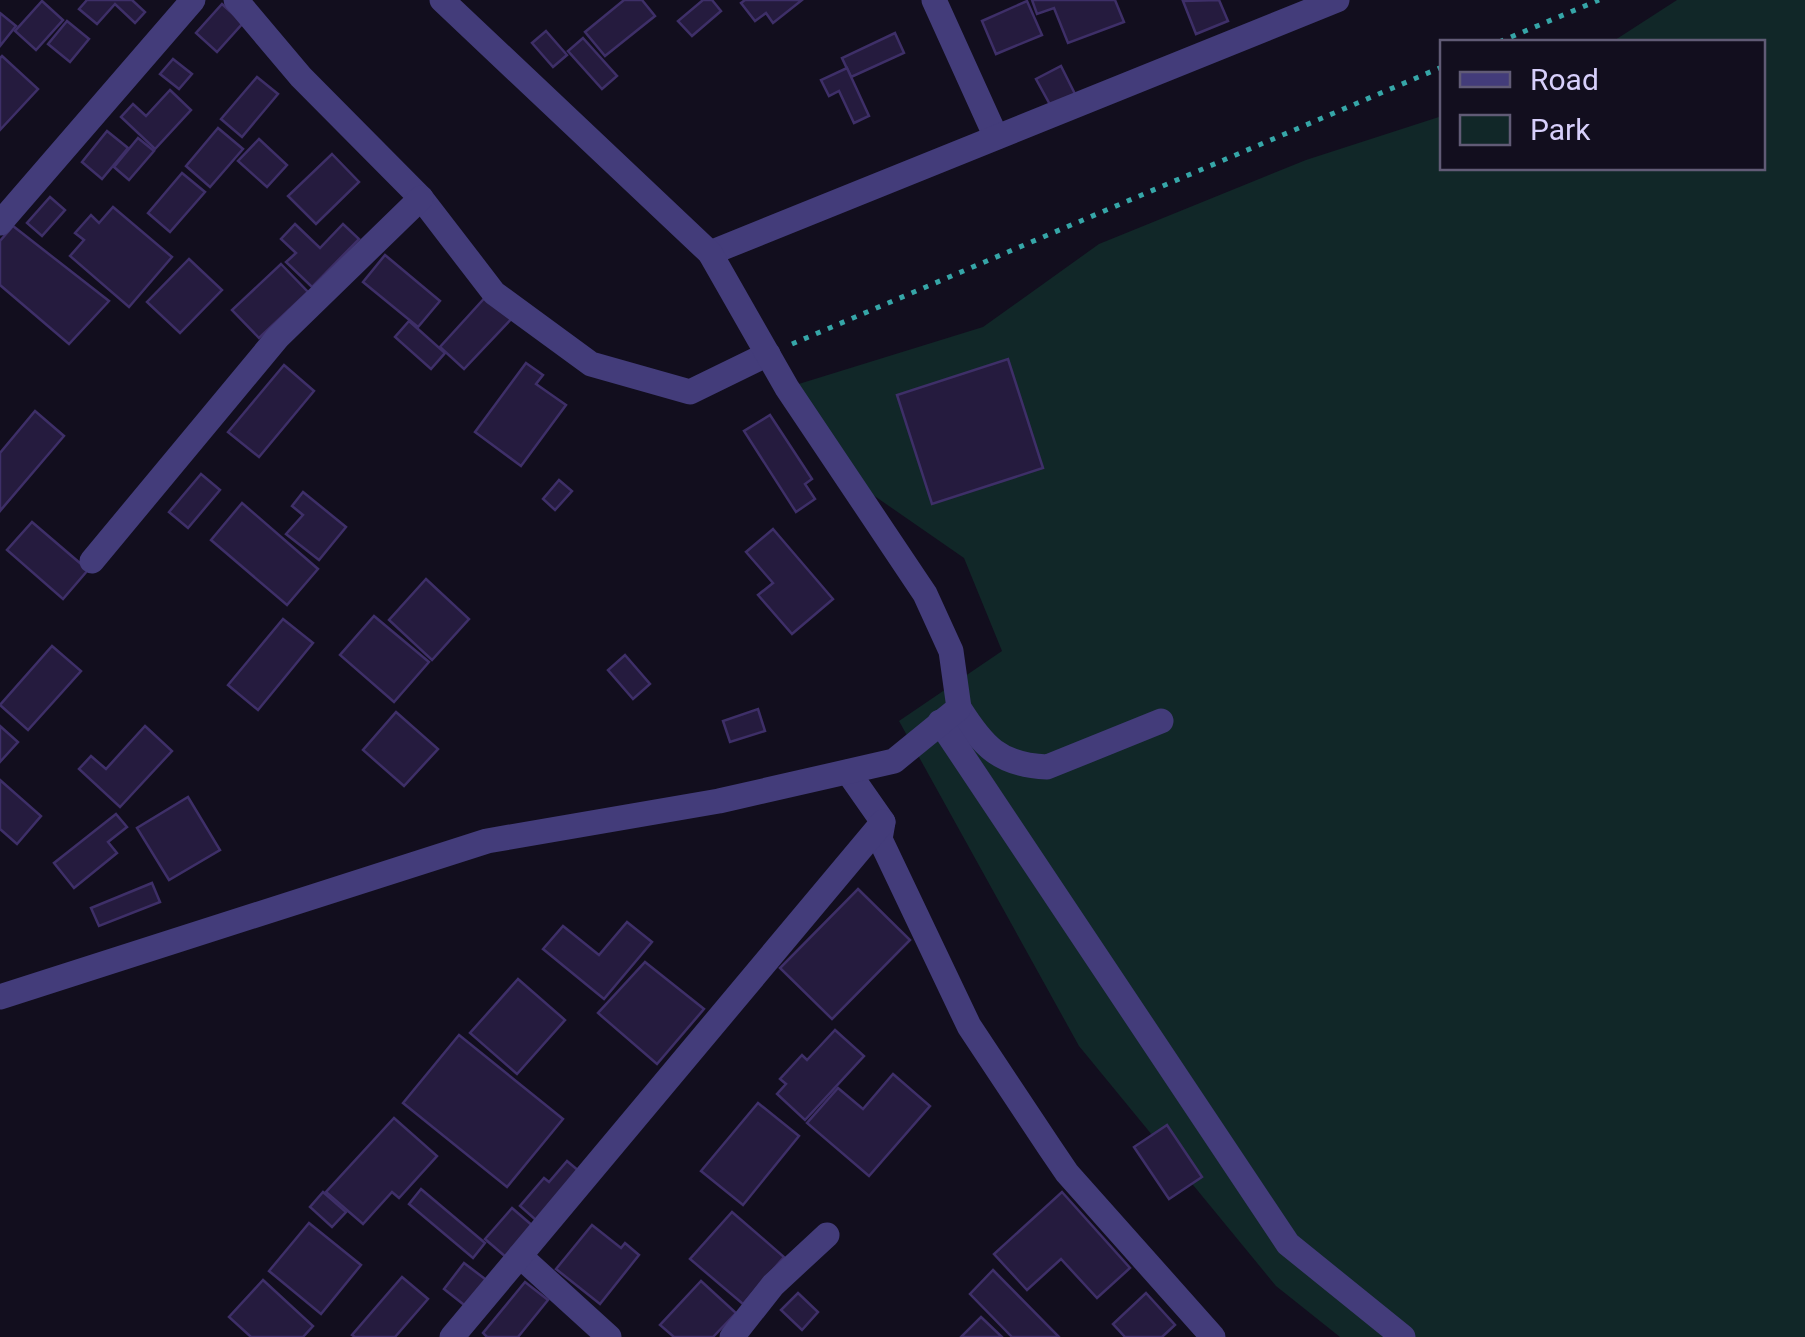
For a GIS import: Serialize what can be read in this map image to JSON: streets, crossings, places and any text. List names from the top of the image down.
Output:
{
  "legend": ["Road", "Park"]
}
